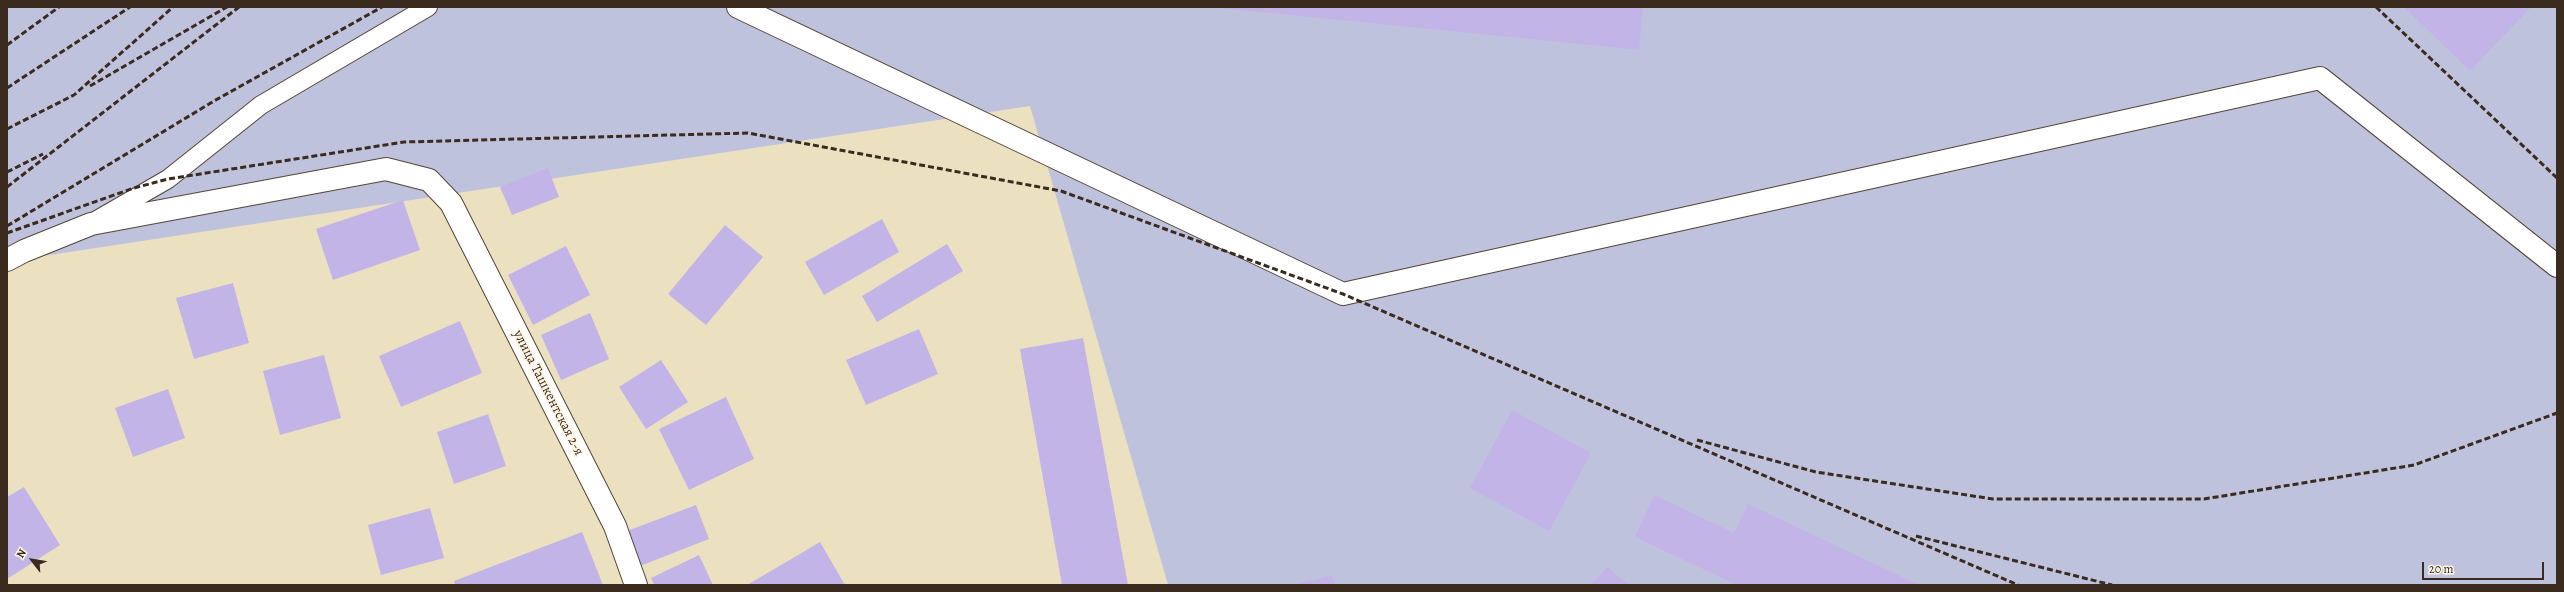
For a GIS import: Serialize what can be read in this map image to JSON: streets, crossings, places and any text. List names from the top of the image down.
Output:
{
  "streets": {
    "street": ["улица Ташкентская 2-я"]
  },
  "scale_bar": "20 m",
  "north": "top left"
}
